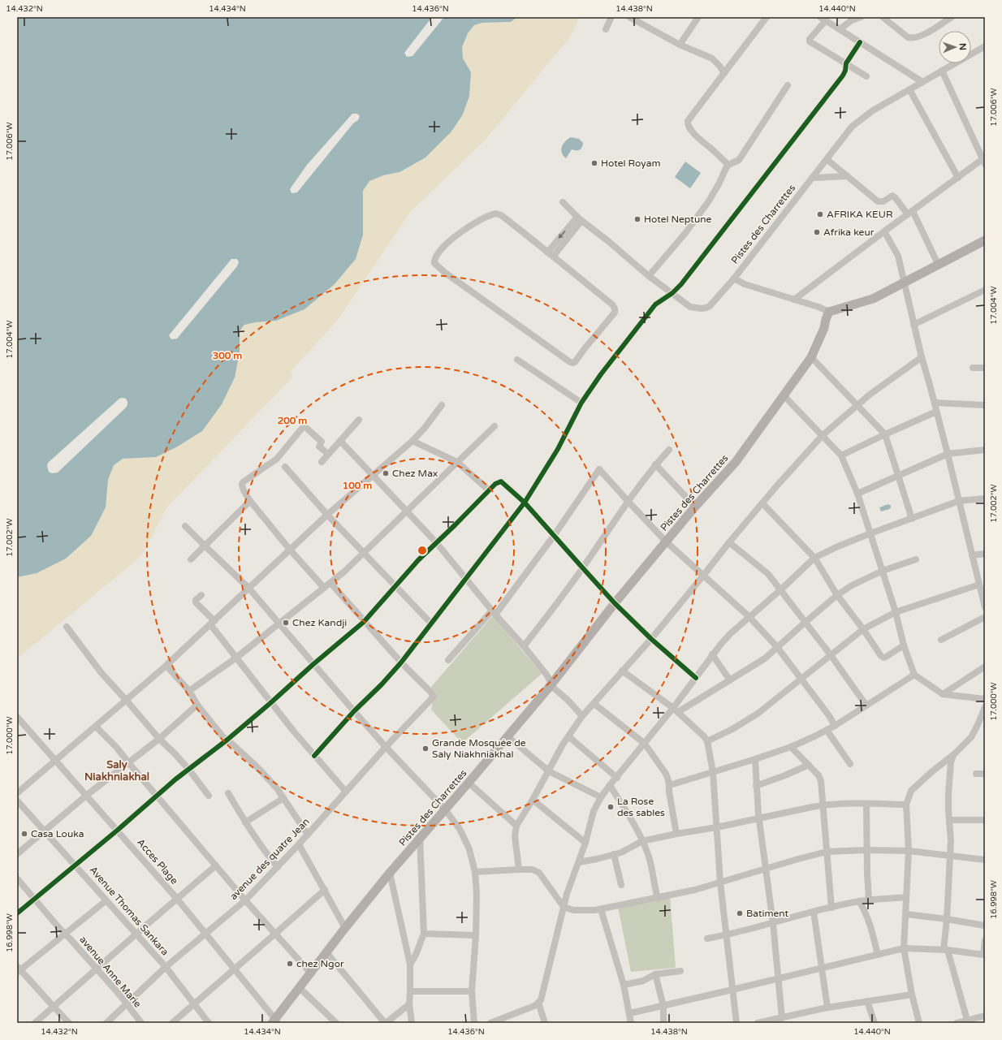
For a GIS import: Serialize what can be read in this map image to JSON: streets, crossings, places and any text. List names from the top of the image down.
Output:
{
  "streets": {
    "main road": ["Pistes des Charrettes"],
    "street": [
      "avenue des quatre Jean",
      "Acces Plage",
      "Avenue Thomas Sankara",
      "avenue Anne Marie"
    ]
  },
  "crossings": [
    ["Pistes des Charrettes", "Acces Plage"],
    ["avenue des quatre Jean", "Acces Plage"],
    ["avenue des quatre Jean", "Avenue Thomas Sankara"],
    ["avenue des quatre Jean", "avenue Anne Marie"]
  ],
  "districts": ["Saly Niakhniakhal"],
  "places": [
    "Hotel Royam",
    "AFRIKA KEUR",
    "Hotel Neptune",
    "Afrika keur",
    "Chez Max",
    "Chez Kandji",
    "Grande Mosquée de Saly Niakhniakhal",
    "La Rose des sables",
    "Casa Louka",
    "Batiment",
    "chez Ngor"
  ],
  "north": "right",
  "coordinates": [
    "14.432°N",
    "14.434°N",
    "14.436°N",
    "14.438°N",
    "14.440°N",
    "17.006°W",
    "17.004°W",
    "17.002°W",
    "17.000°W",
    "16.998°W"
  ],
  "rings": ["300 m", "200 m", "100 m"]
}
